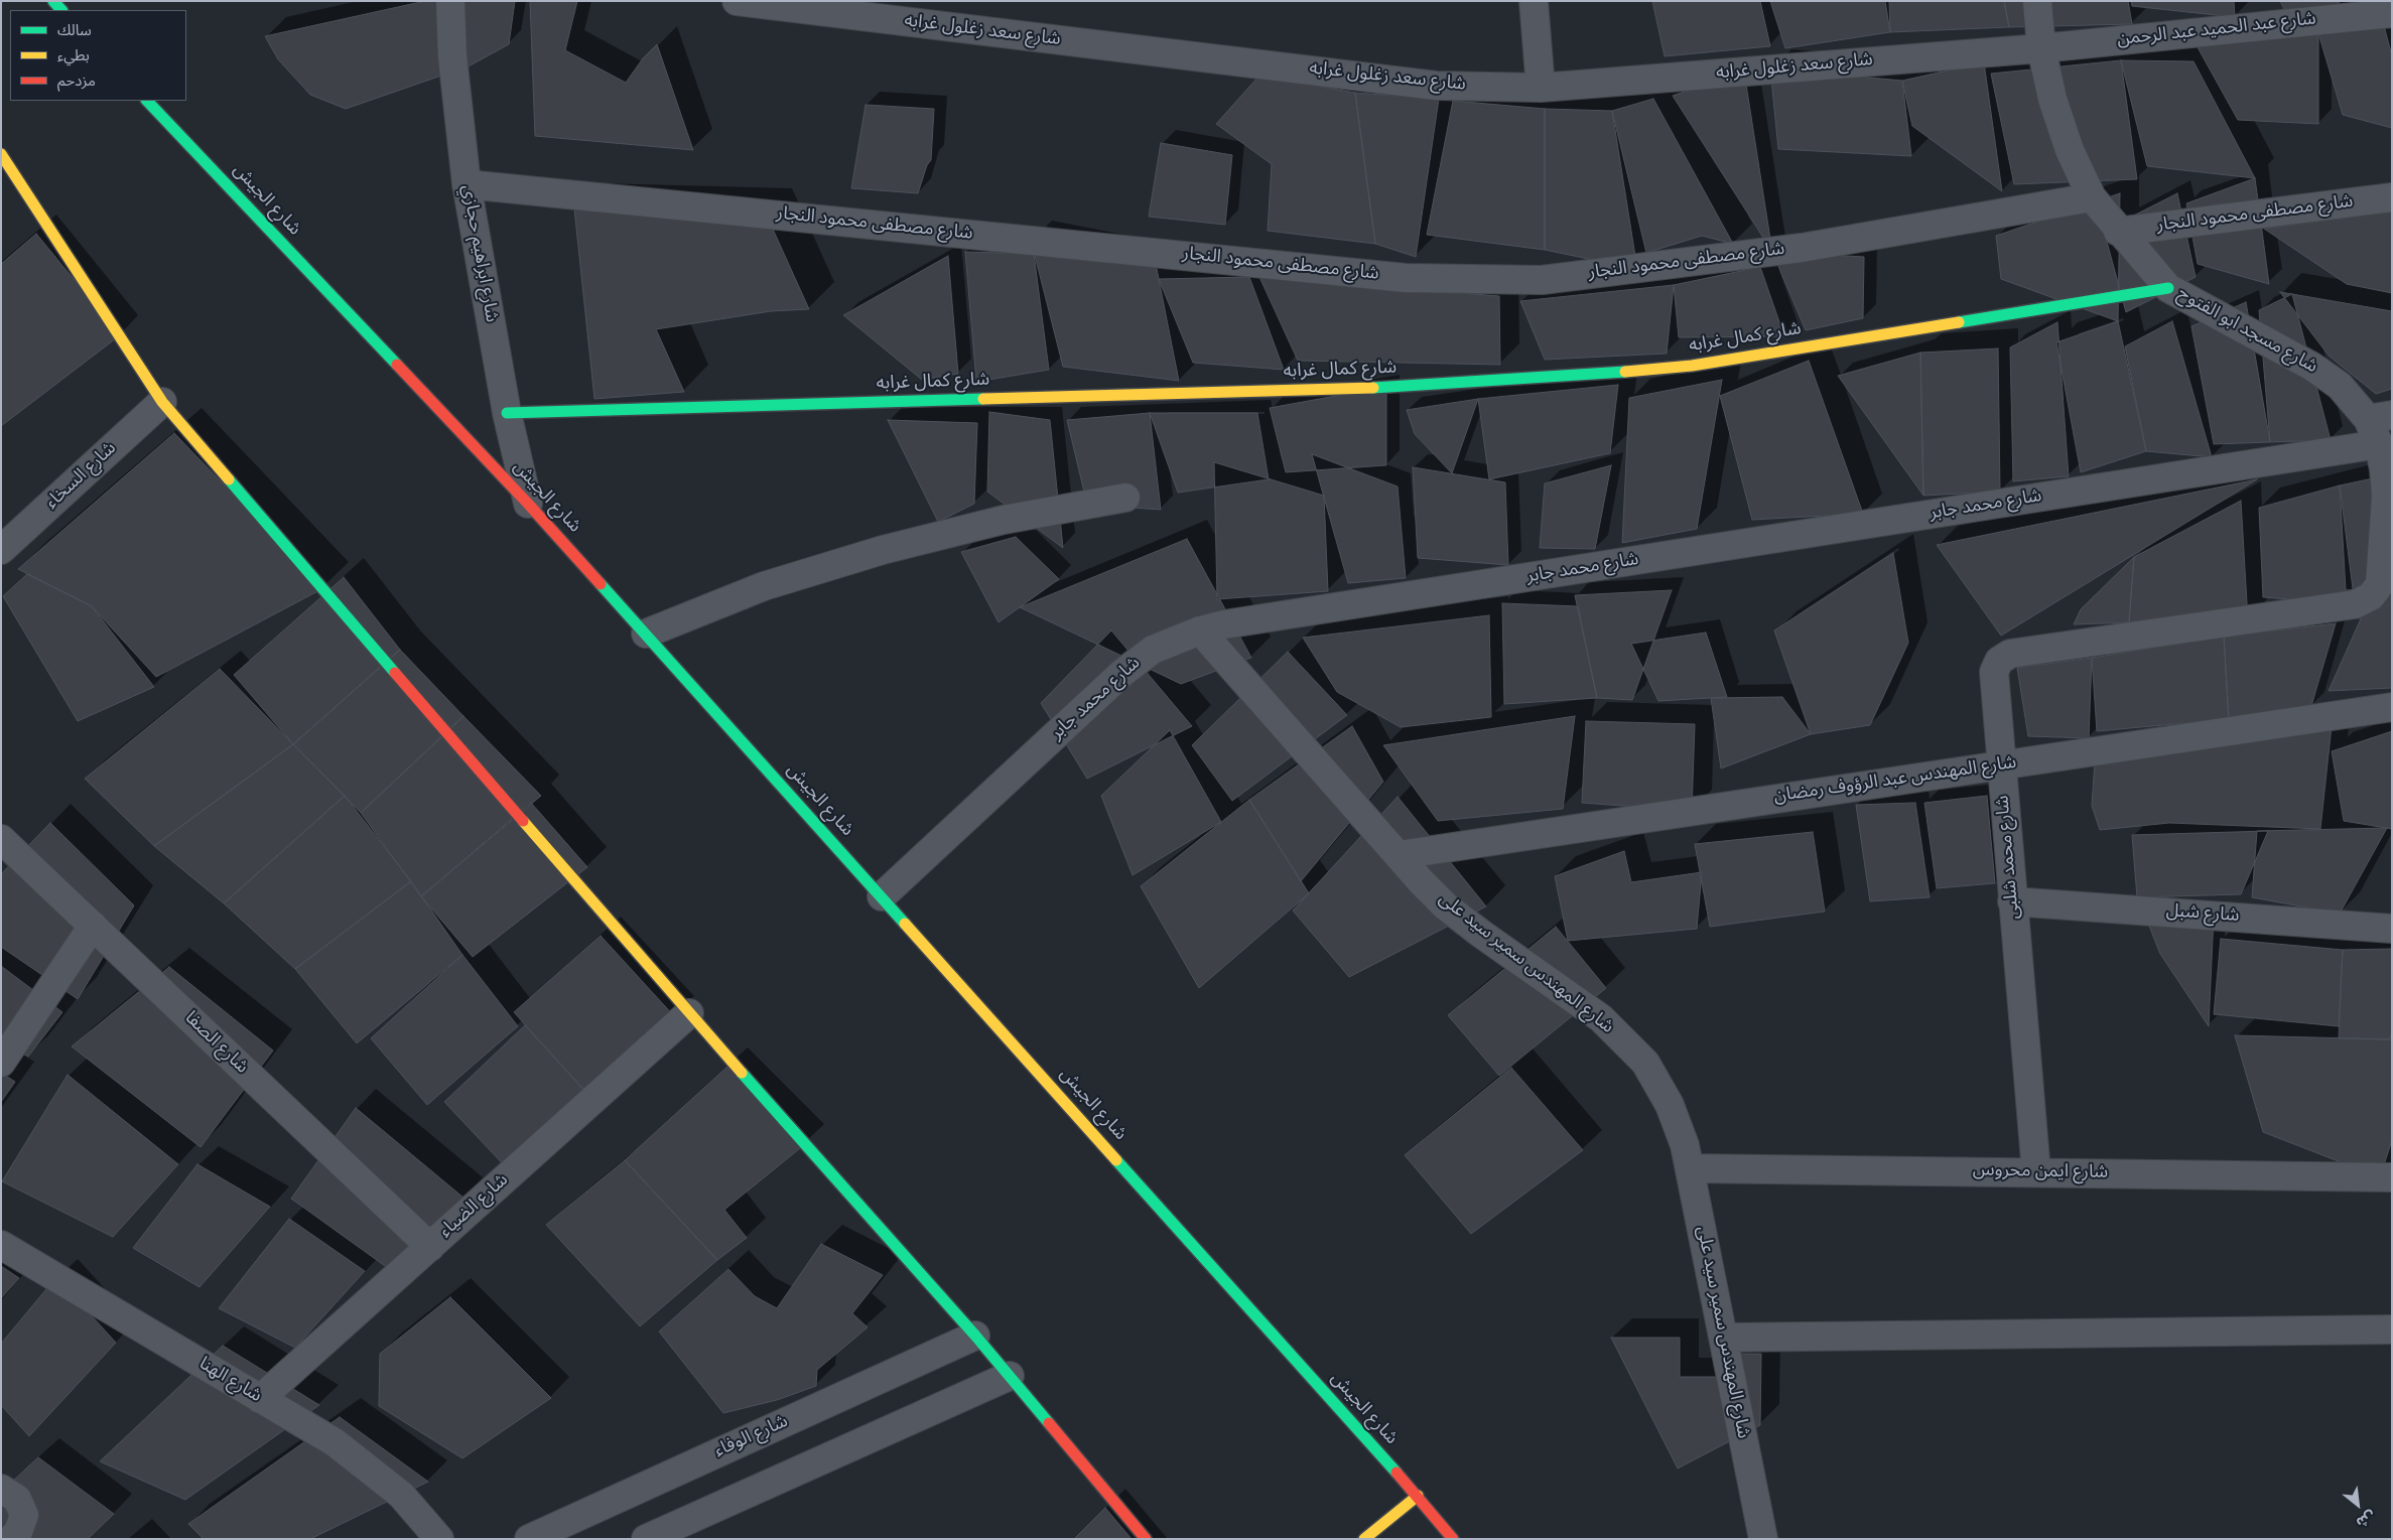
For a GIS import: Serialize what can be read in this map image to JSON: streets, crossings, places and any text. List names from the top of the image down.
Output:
{
  "streets": {
    "main road": ["شارع الجيش", "شارع كمال غرابه"],
    "street": [
      "شارع عبد الحميد عبد الرحمن",
      "شارع سعد زغلول غرابه",
      "شارع مصطفى محمود النجار",
      "شارع ابراهيم حجازي",
      "شارع مسجد ابو الفتوح",
      "شارع السخاء",
      "شارع محمد جابر",
      "شارع المهندس عبد الرؤوف رمضان",
      "شارع محمد شلبى",
      "شارع شبل",
      "شارع المهندس سمير سيد على",
      "شارع الصفا",
      "شارع ايمن محروس",
      "شارع الضياء",
      "شارع الهنا",
      "شارع الوفاء"
    ]
  },
  "crossings": [
    ["شارع عبد الحميد عبد الرحمن", "شارع سعد زغلول غرابه"],
    ["شارع عبد الحميد عبد الرحمن", "شارع مسجد ابو الفتوح"],
    ["شارع سعد زغلول غرابه", "شارع مسجد ابو الفتوح"],
    ["شارع الجيش", "شارع ابراهيم حجازي"],
    ["شارع الجيش", "شارع محمد جابر"],
    ["شارع مصطفى محمود النجار", "شارع ابراهيم حجازي"],
    ["شارع مصطفى محمود النجار", "شارع مسجد ابو الفتوح"],
    ["شارع ابراهيم حجازي", "شارع كمال غرابه"],
    ["شارع مسجد ابو الفتوح", "شارع كمال غرابه"],
    ["شارع مسجد ابو الفتوح", "شارع محمد جابر"],
    ["شارع مسجد ابو الفتوح", "شارع محمد شلبى"],
    ["شارع محمد جابر", "شارع المهندس سمير سيد على"],
    ["شارع المهندس عبد الرؤوف رمضان", "شارع محمد شلبى"],
    ["شارع المهندس عبد الرؤوف رمضان", "شارع المهندس سمير سيد على"],
    ["شارع محمد شلبى", "شارع شبل"],
    ["شارع محمد شلبى", "شارع ايمن محروس"],
    ["شارع المهندس سمير سيد على", "شارع ايمن محروس"],
    ["شارع الصفا", "شارع الضياء"],
    ["شارع الضياء", "شارع الهنا"]
  ],
  "legend": ["سالك", "بطيء", "مزدحم"],
  "north": "bottom right"
}
